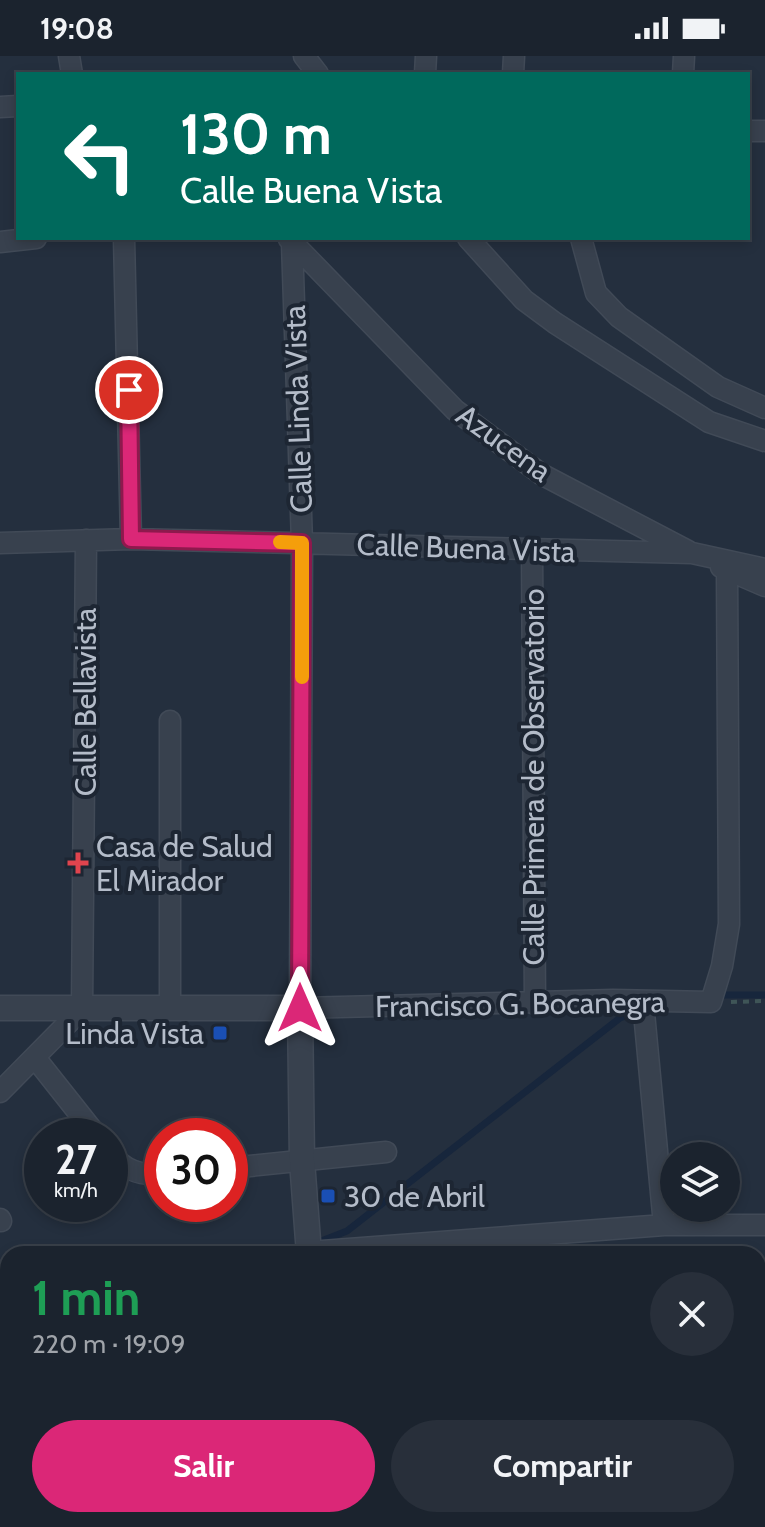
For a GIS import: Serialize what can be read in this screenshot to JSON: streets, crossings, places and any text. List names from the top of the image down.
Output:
{
  "streets": {
    "street": [
      "Calle Linda Vista",
      "Azucena",
      "Calle Buena Vista",
      "Calle Bellavista",
      "Calle Primera de Observatorio",
      "Francisco G. Bocanegra"
    ]
  },
  "crossings": [
    ["Calle Linda Vista", "Azucena"],
    ["Calle Linda Vista", "Calle Buena Vista"],
    ["Calle Linda Vista", "Francisco G. Bocanegra"],
    ["Azucena", "Calle Buena Vista"],
    ["Calle Buena Vista", "Calle Bellavista"],
    ["Calle Buena Vista", "Calle Primera de Observatorio"],
    ["Calle Bellavista", "Francisco G. Bocanegra"],
    ["Calle Primera de Observatorio", "Francisco G. Bocanegra"]
  ],
  "places": {
    "health": ["Casa de Salud El Mirador"],
    "transit": ["Linda Vista", "30 de Abril"]
  },
  "page": {
    "status": "19:08",
    "turn": ["130 m", "Calle Buena Vista"],
    "speed": "27 km/h",
    "limit": "30",
    "heading": ["1 min", "220 m · 19:09"],
    "buttons": ["Salir", "Compartir"]
  }
}
